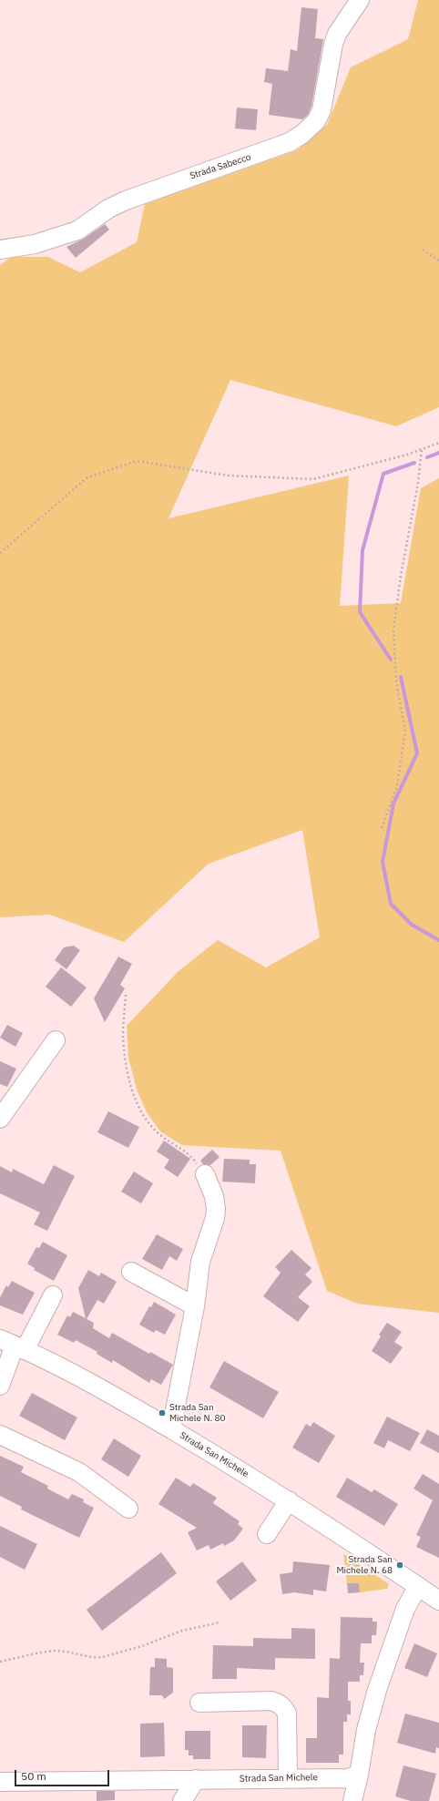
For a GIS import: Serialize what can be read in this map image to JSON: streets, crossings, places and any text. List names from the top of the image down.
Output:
{
  "streets": {
    "street": ["Strada Sabecco", "Strada San Michele"]
  },
  "places": ["Strada San Michele N. 80", "Strada San Michele N. 68"],
  "scale_bar": "50 m"
}
